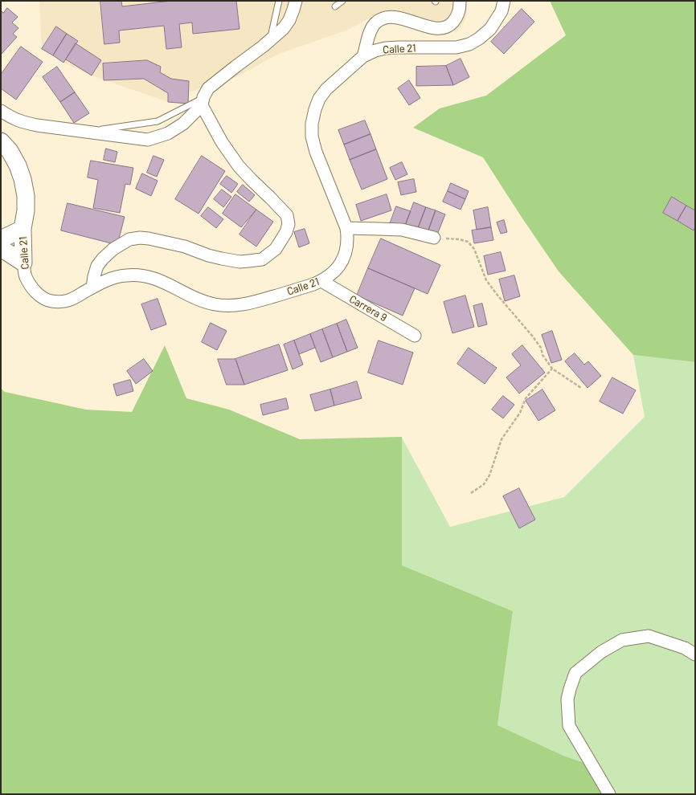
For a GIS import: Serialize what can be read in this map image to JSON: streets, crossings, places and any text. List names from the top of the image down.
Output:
{
  "streets": {
    "main road": ["Calle 21"],
    "street": ["Carrera 9"]
  },
  "crossings": [
    ["Calle 21", "Carrera 9"]
  ]
}
